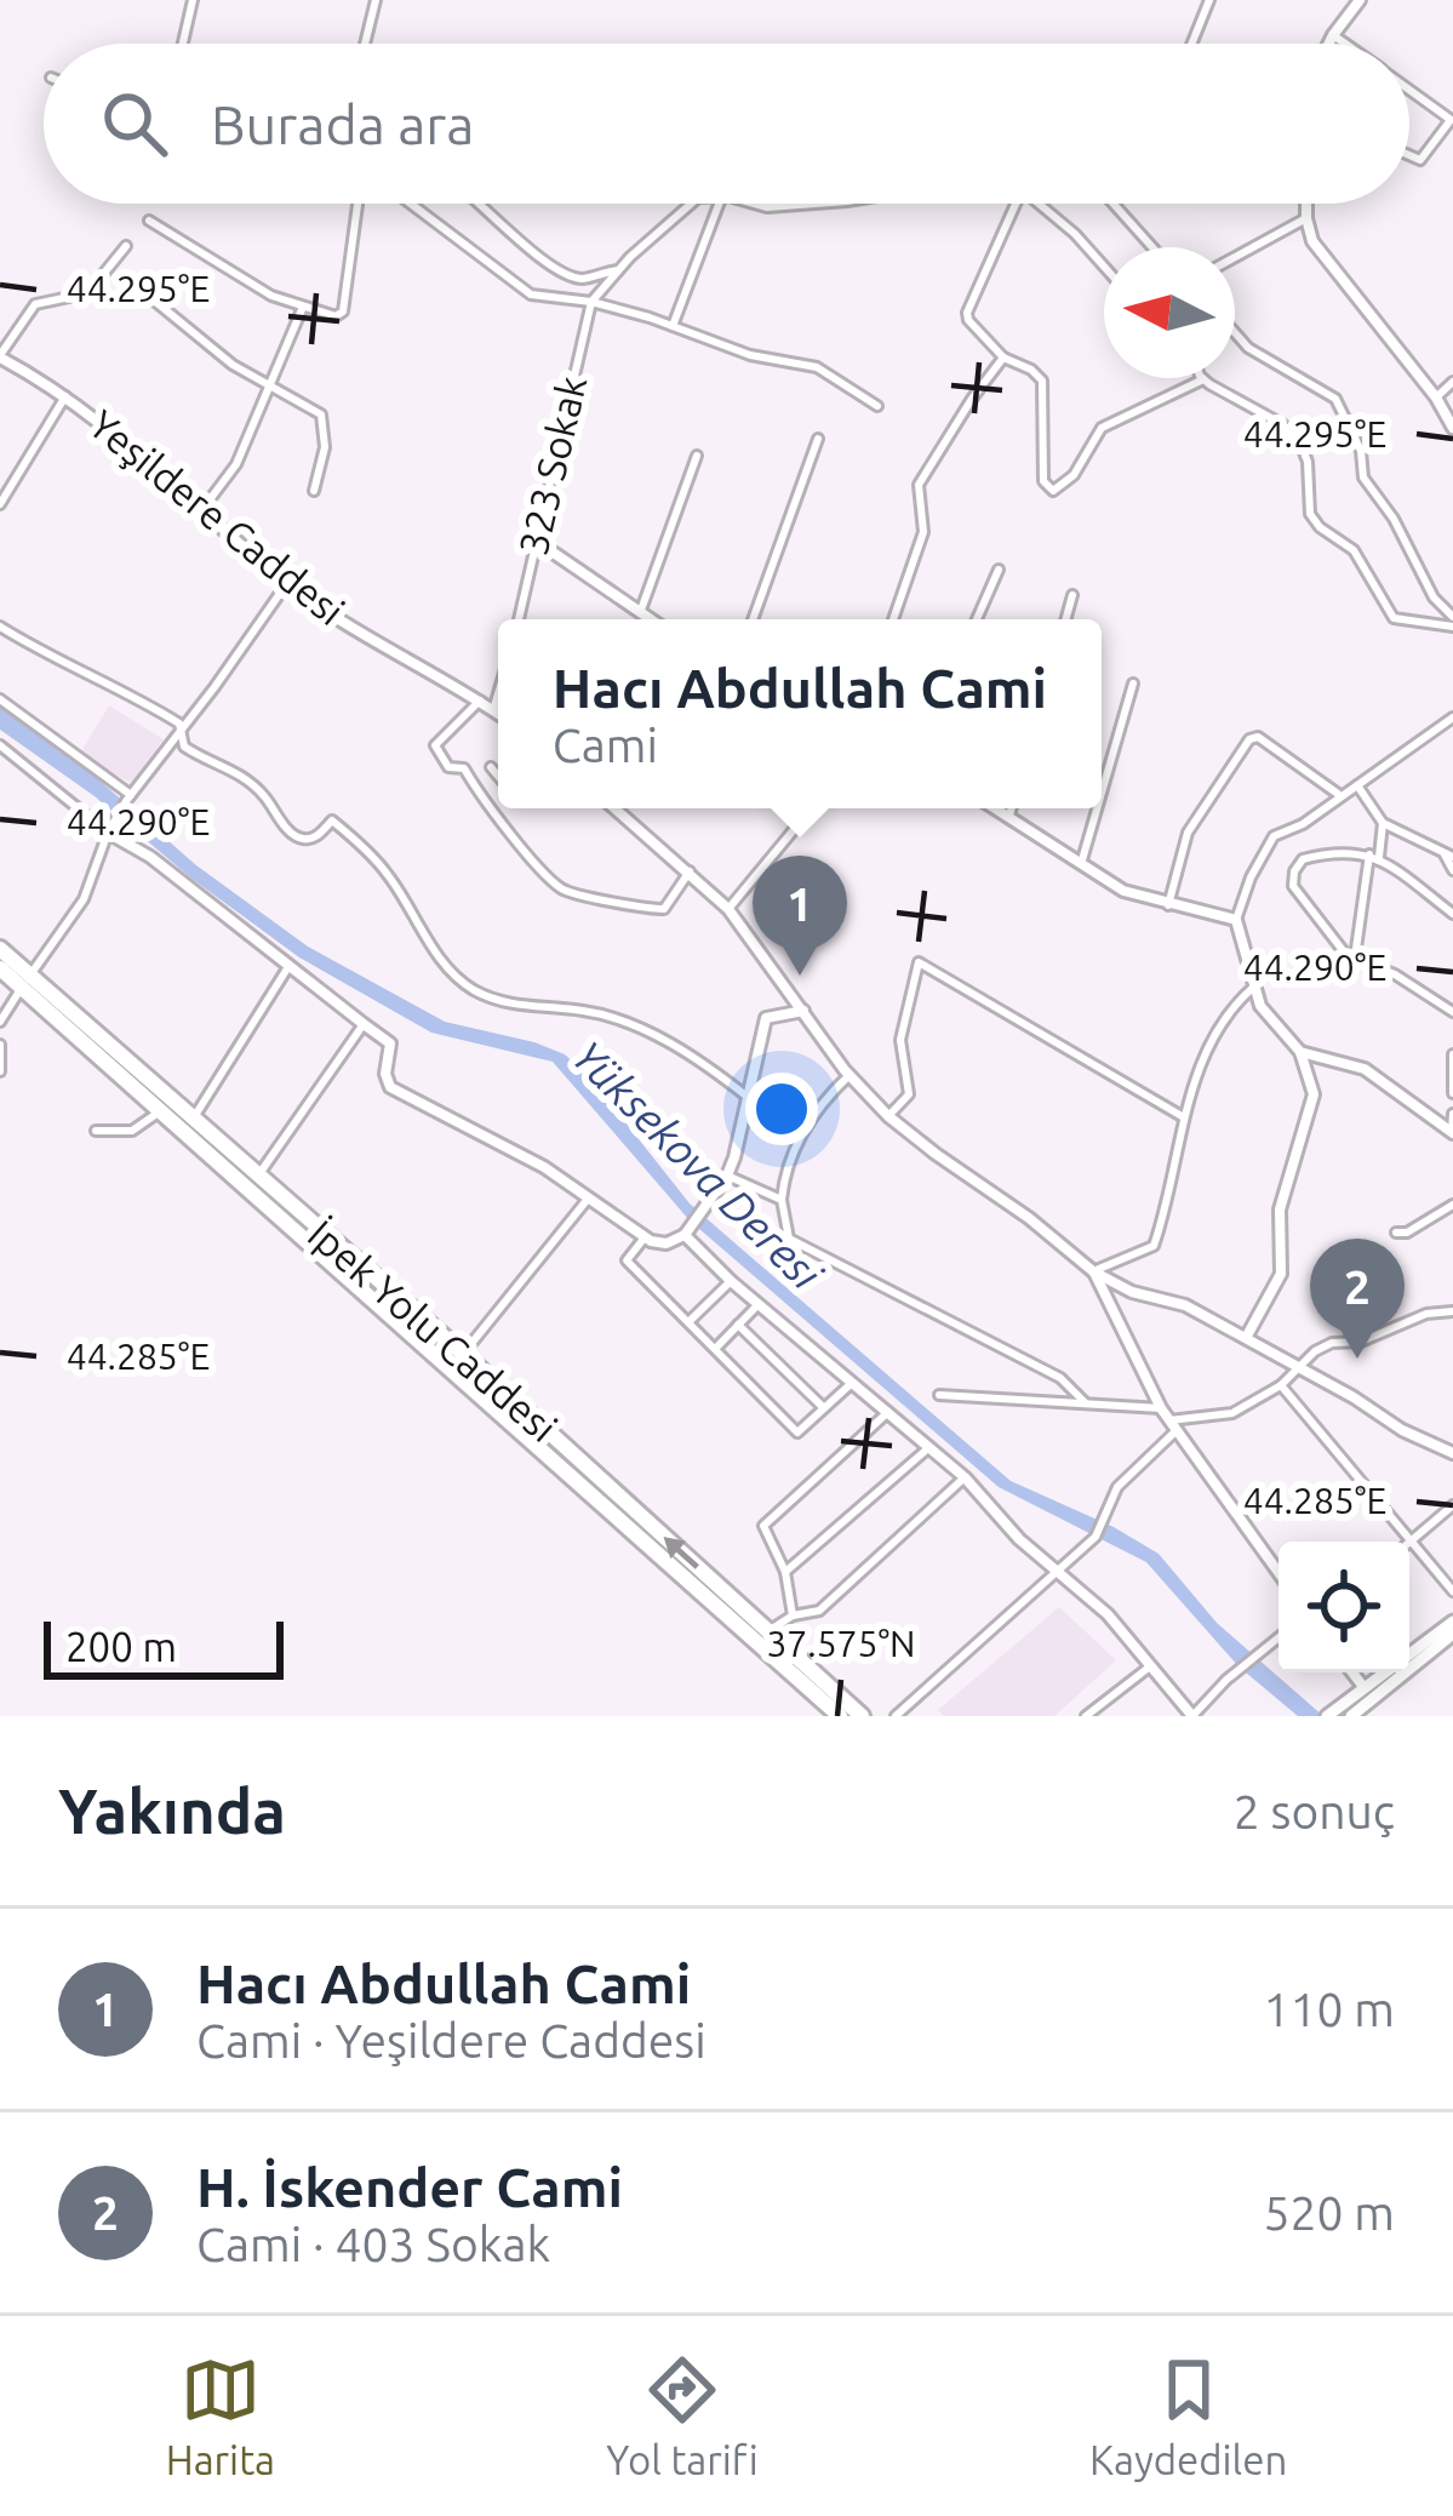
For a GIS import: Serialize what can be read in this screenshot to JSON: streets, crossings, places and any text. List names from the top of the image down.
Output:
{
  "streets": {
    "highway": ["İpek Yolu Caddesi"],
    "street": ["323 Sokak", "Yeşildere Caddesi"]
  },
  "water": ["Yüksekova Deresi"],
  "scale_bar": "200 m",
  "north": "left",
  "page": {
    "search": "Burada ara",
    "popup": ["Hacı Abdullah Cami", "Cami"],
    "pins": ["1", "2"],
    "scale": "200 m",
    "heading": ["Yakında", "2 sonuç"],
    "list": [
      {
        "mark": "1",
        "name": "Hacı Abdullah Cami",
        "note": "Cami · Yeşildere Caddesi",
        "value": "110 m"
      },
      {
        "mark": "2",
        "name": "H. İskender Cami",
        "note": "Cami · 403 Sokak",
        "value": "520 m"
      }
    ],
    "nav": ["Harita", "Yol tarifi", "Kaydedilen"]
  },
  "coordinates": [
    "44.295°E",
    "44.290°E",
    "44.285°E",
    "37.575°N"
  ]
}
